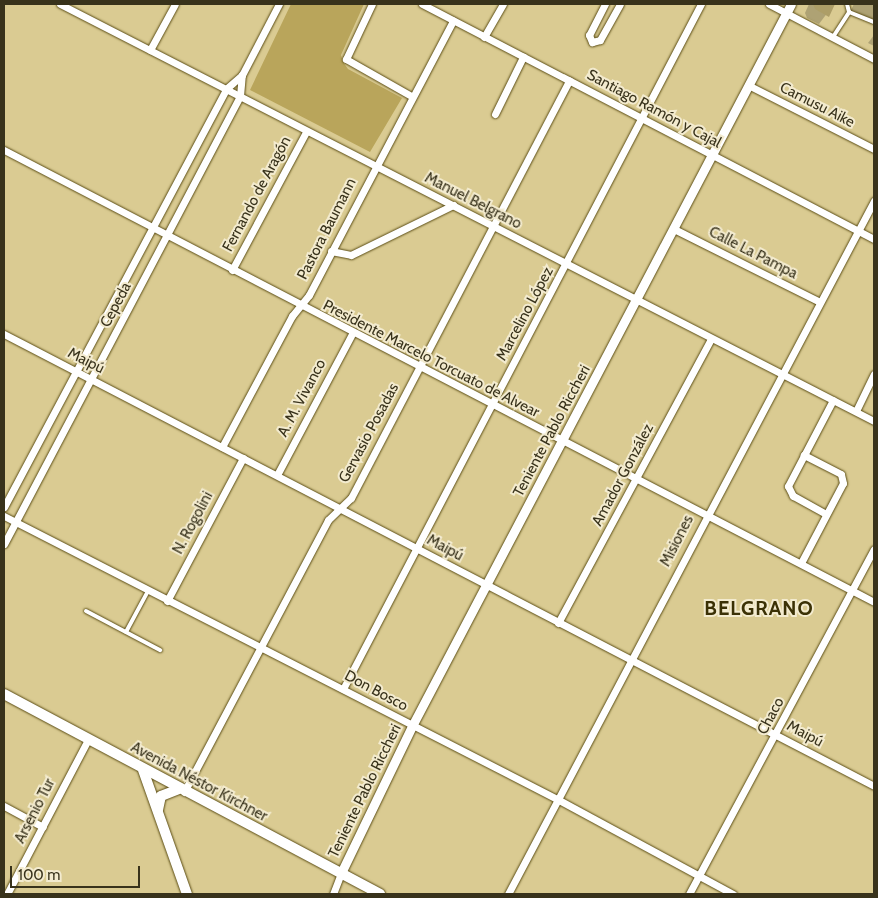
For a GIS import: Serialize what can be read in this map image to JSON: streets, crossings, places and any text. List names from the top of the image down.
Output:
{
  "streets": {
    "main road": ["Avenida Néstor Kirchner"],
    "street": [
      "Camusu Aike",
      "Santiago Ramón y Cajal",
      "Fernando de Aragón",
      "Manuel Belgrano",
      "Pastora Baumann",
      "Calle La Pampa",
      "Cepeda",
      "Marcelino López",
      "Presidente Marcelo Torcuato de Alvear",
      "Maipú",
      "A. M. Vivanco",
      "Teniente Pablo Riccheri",
      "Gervasio Posadas",
      "Amador González",
      "N. Rogolini",
      "Misiones",
      "Don Bosco",
      "Chaco",
      "Arsenio Tur"
    ]
  },
  "crossings": [
    ["Camusu Aike", "Teniente Pablo Riccheri"],
    ["Santiago Ramón y Cajal", "Pastora Baumann"],
    ["Santiago Ramón y Cajal", "Marcelino López"],
    ["Santiago Ramón y Cajal", "Teniente Pablo Riccheri"],
    ["Santiago Ramón y Cajal", "Gervasio Posadas"],
    ["Santiago Ramón y Cajal", "Misiones"],
    ["Fernando de Aragón", "Manuel Belgrano"],
    ["Fernando de Aragón", "Presidente Marcelo Torcuato de Alvear"],
    ["Manuel Belgrano", "Pastora Baumann"],
    ["Manuel Belgrano", "Cepeda"],
    ["Manuel Belgrano", "Marcelino López"],
    ["Manuel Belgrano", "Teniente Pablo Riccheri"],
    ["Manuel Belgrano", "Gervasio Posadas"],
    ["Manuel Belgrano", "Amador González"],
    ["Manuel Belgrano", "Misiones"],
    ["Pastora Baumann", "Presidente Marcelo Torcuato de Alvear"],
    ["Pastora Baumann", "Maipú"],
    ["Calle La Pampa", "Teniente Pablo Riccheri"],
    ["Calle La Pampa", "Misiones"],
    ["Cepeda", "Presidente Marcelo Torcuato de Alvear"],
    ["Cepeda", "Maipú"],
    ["Cepeda", "Don Bosco"],
    ["Marcelino López", "Presidente Marcelo Torcuato de Alvear"],
    ["Marcelino López", "Maipú"],
    ["Marcelino López", "Don Bosco"],
    ["Presidente Marcelo Torcuato de Alvear", "A. M. Vivanco"],
    ["Presidente Marcelo Torcuato de Alvear", "Teniente Pablo Riccheri"],
    ["Presidente Marcelo Torcuato de Alvear", "Gervasio Posadas"],
    ["Presidente Marcelo Torcuato de Alvear", "Amador González"],
    ["Presidente Marcelo Torcuato de Alvear", "Misiones"],
    ["Presidente Marcelo Torcuato de Alvear", "Chaco"],
    ["Maipú", "A. M. Vivanco"],
    ["Maipú", "Teniente Pablo Riccheri"],
    ["Maipú", "Gervasio Posadas"],
    ["Maipú", "Amador González"],
    ["Maipú", "N. Rogolini"],
    ["Maipú", "Misiones"],
    ["Maipú", "Chaco"],
    ["Teniente Pablo Riccheri", "Don Bosco"],
    ["Teniente Pablo Riccheri", "Avenida Néstor Kirchner"],
    ["Gervasio Posadas", "Don Bosco"],
    ["Gervasio Posadas", "Avenida Néstor Kirchner"],
    ["N. Rogolini", "Don Bosco"],
    ["Misiones", "Don Bosco"],
    ["Don Bosco", "Chaco"],
    ["Avenida Néstor Kirchner", "Arsenio Tur"]
  ],
  "districts": ["BELGRANO"],
  "scale_bar": "100 m"
}
